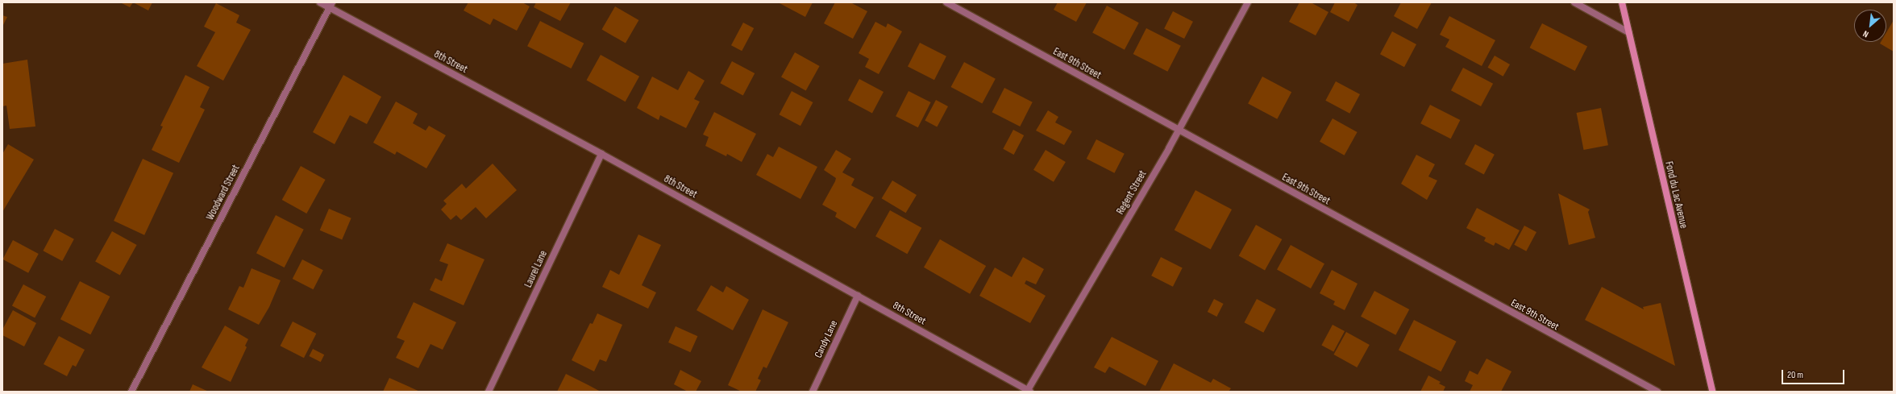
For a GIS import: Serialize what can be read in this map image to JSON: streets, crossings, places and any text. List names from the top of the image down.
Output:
{
  "streets": {
    "main road": ["Fond du Lac Avenue"],
    "street": [
      "8th Street",
      "East 9th Street",
      "Woodward Street",
      "Regent Street",
      "Laurel Lane",
      "Candy Lane"
    ]
  },
  "crossings": [
    ["8th Street", "Woodward Street"],
    ["8th Street", "Regent Street"],
    ["8th Street", "Laurel Lane"],
    ["8th Street", "Candy Lane"],
    ["East 9th Street", "Regent Street"]
  ],
  "scale_bar": "20 m",
  "north": "bottom left"
}
